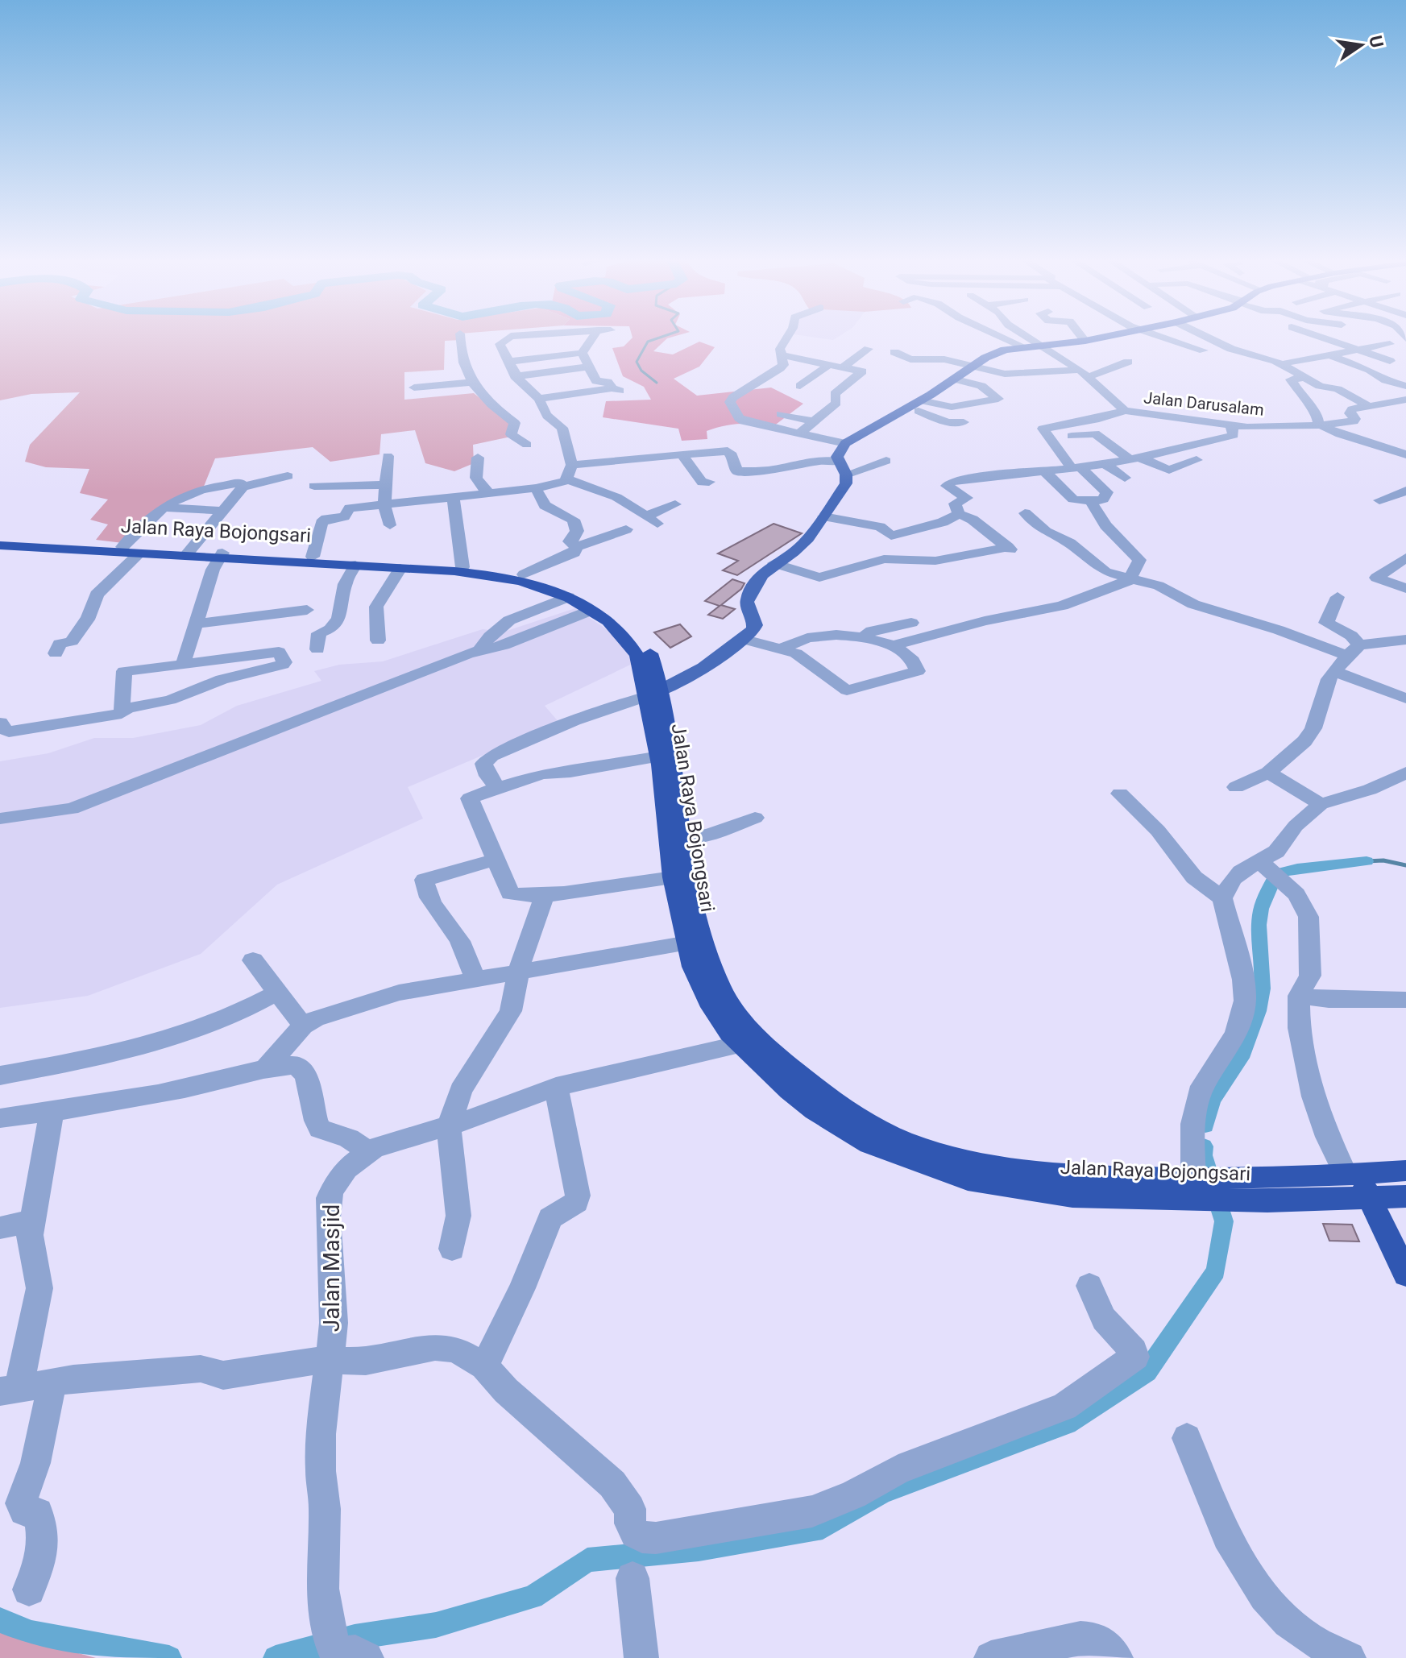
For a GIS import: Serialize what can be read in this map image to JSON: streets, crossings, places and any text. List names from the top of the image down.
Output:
{
  "streets": {
    "highway": ["Jalan Raya Bojongsari"],
    "street": ["Jalan Darusalam", "Jalan Masjid"]
  },
  "crossings": [
    ["Jalan Raya Bojongsari", "Jalan Masjid"]
  ],
  "north": "right"
}
